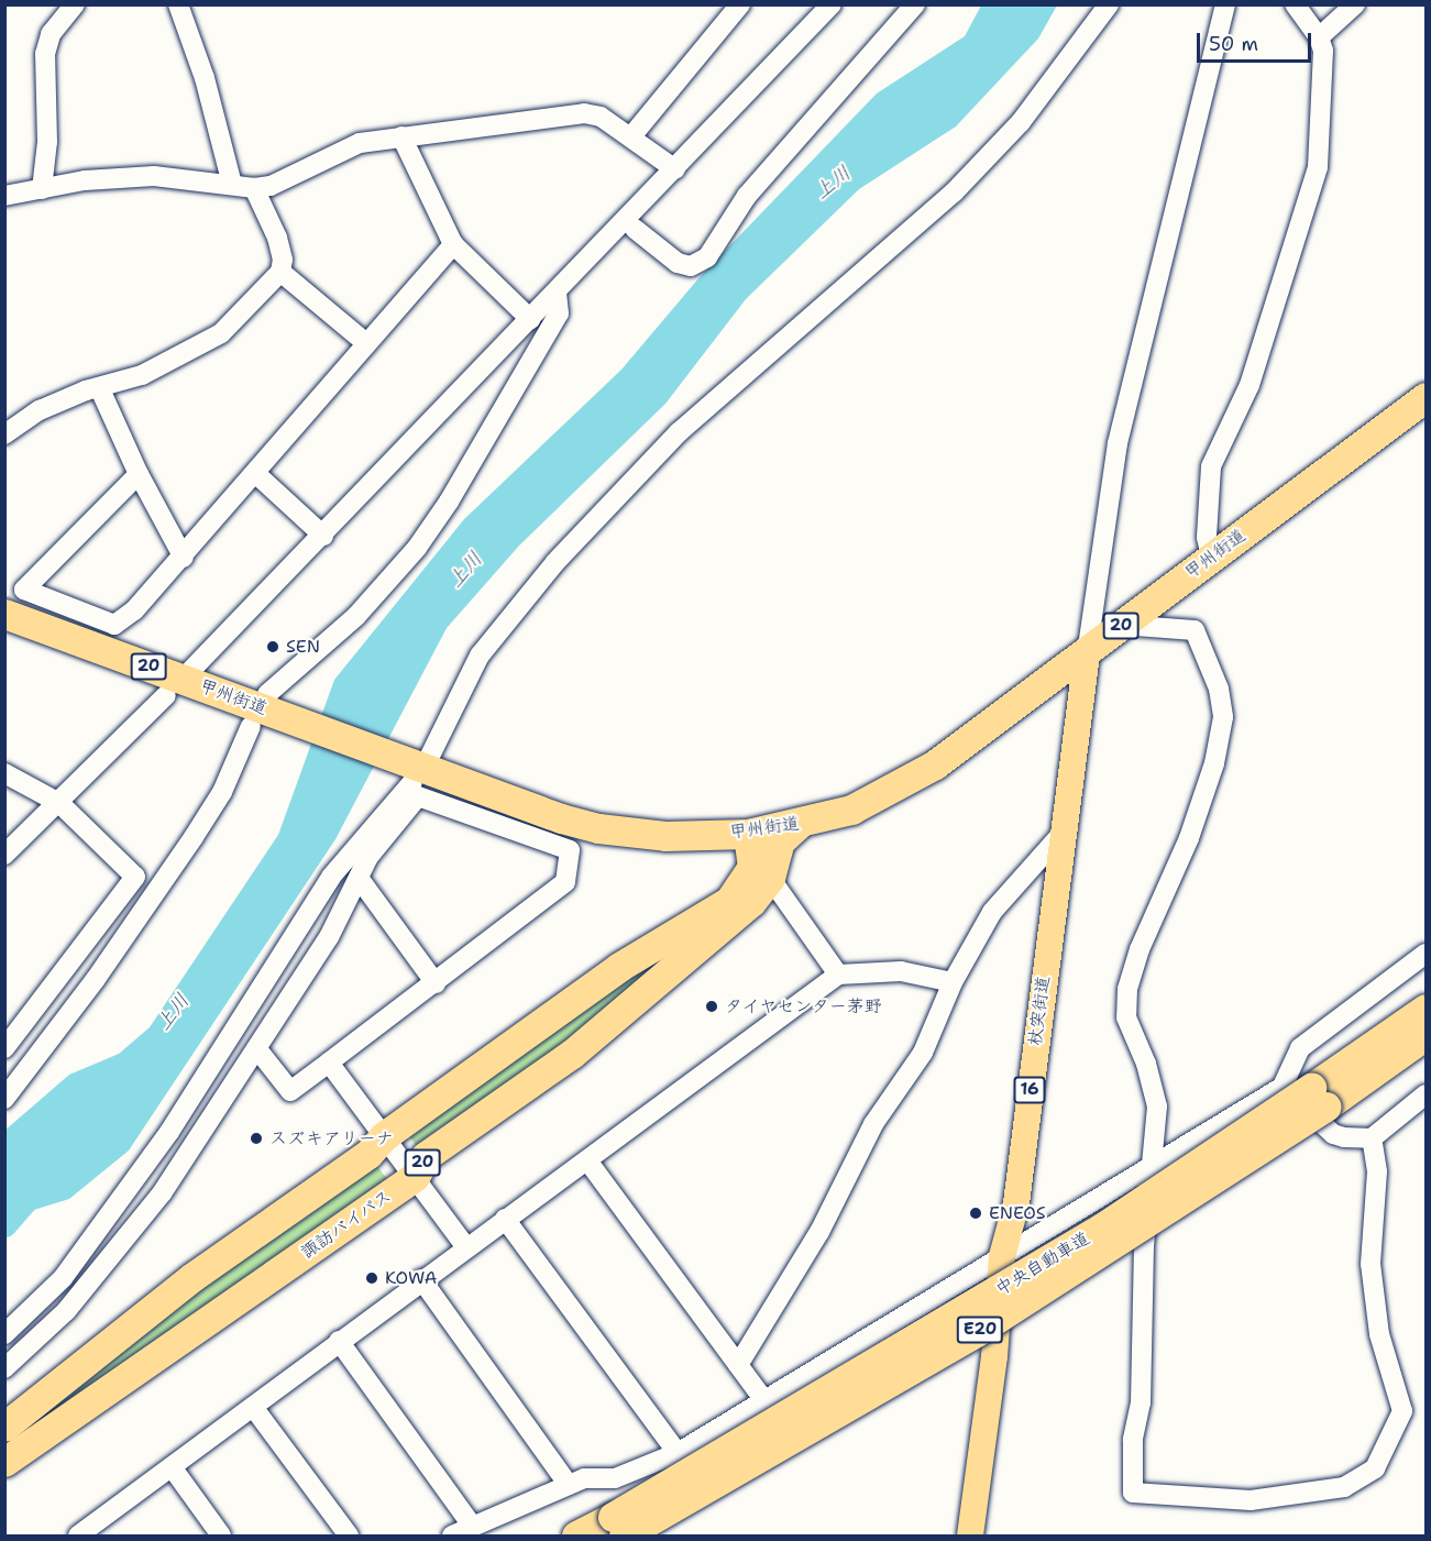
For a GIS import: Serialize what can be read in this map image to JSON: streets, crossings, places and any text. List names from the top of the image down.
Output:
{
  "streets": {
    "highway": [
      "甲州街道",
      "20",
      "諏訪バイパス",
      "中央自動車道",
      "E20"
    ],
    "main road": ["杖突街道", "16"]
  },
  "crossings": [
    ["甲州街道", "20"],
    ["甲州街道", "杖突街道"],
    ["甲州街道", "諏訪バイパス"]
  ],
  "water": ["上川"],
  "places": [
    "SEN",
    "タイヤセンター茅野",
    "スズキアリーナ",
    "ENEOS",
    "KOWA"
  ],
  "scale_bar": "50 m"
}
